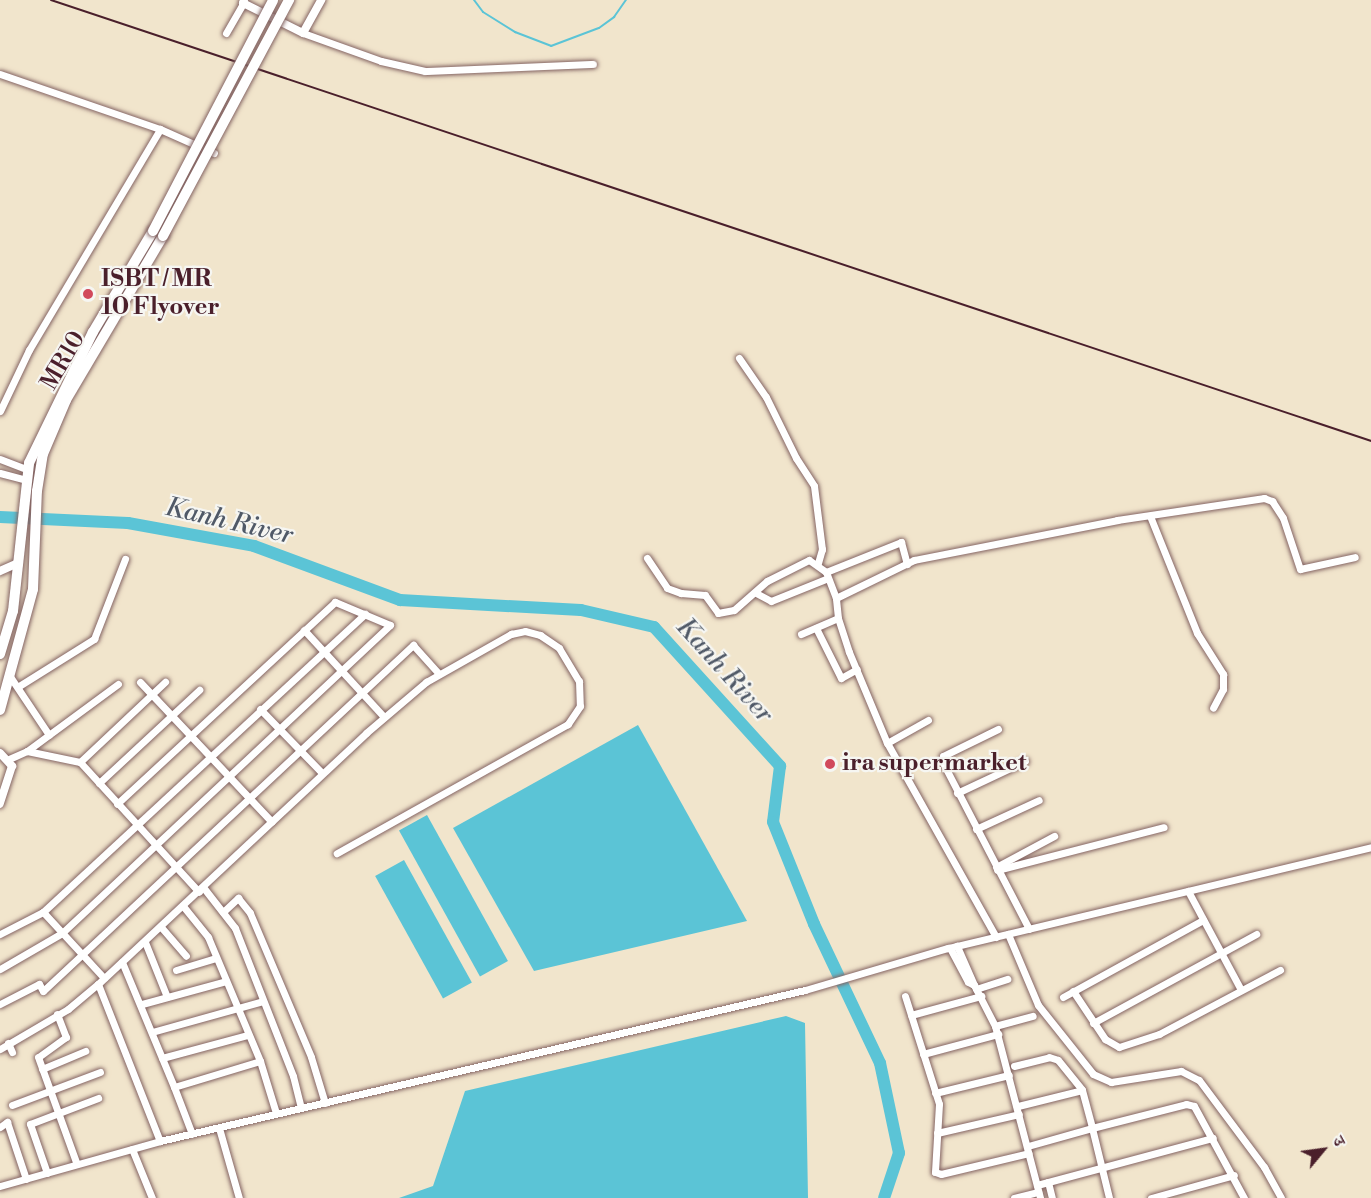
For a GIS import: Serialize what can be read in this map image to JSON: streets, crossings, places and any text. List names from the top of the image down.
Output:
{
  "streets": {
    "main road": ["MR10"]
  },
  "water": ["Kanh River"],
  "places": ["ISBT / MR 10 Flyover", "ira supermarket"],
  "north": "top right"
}
